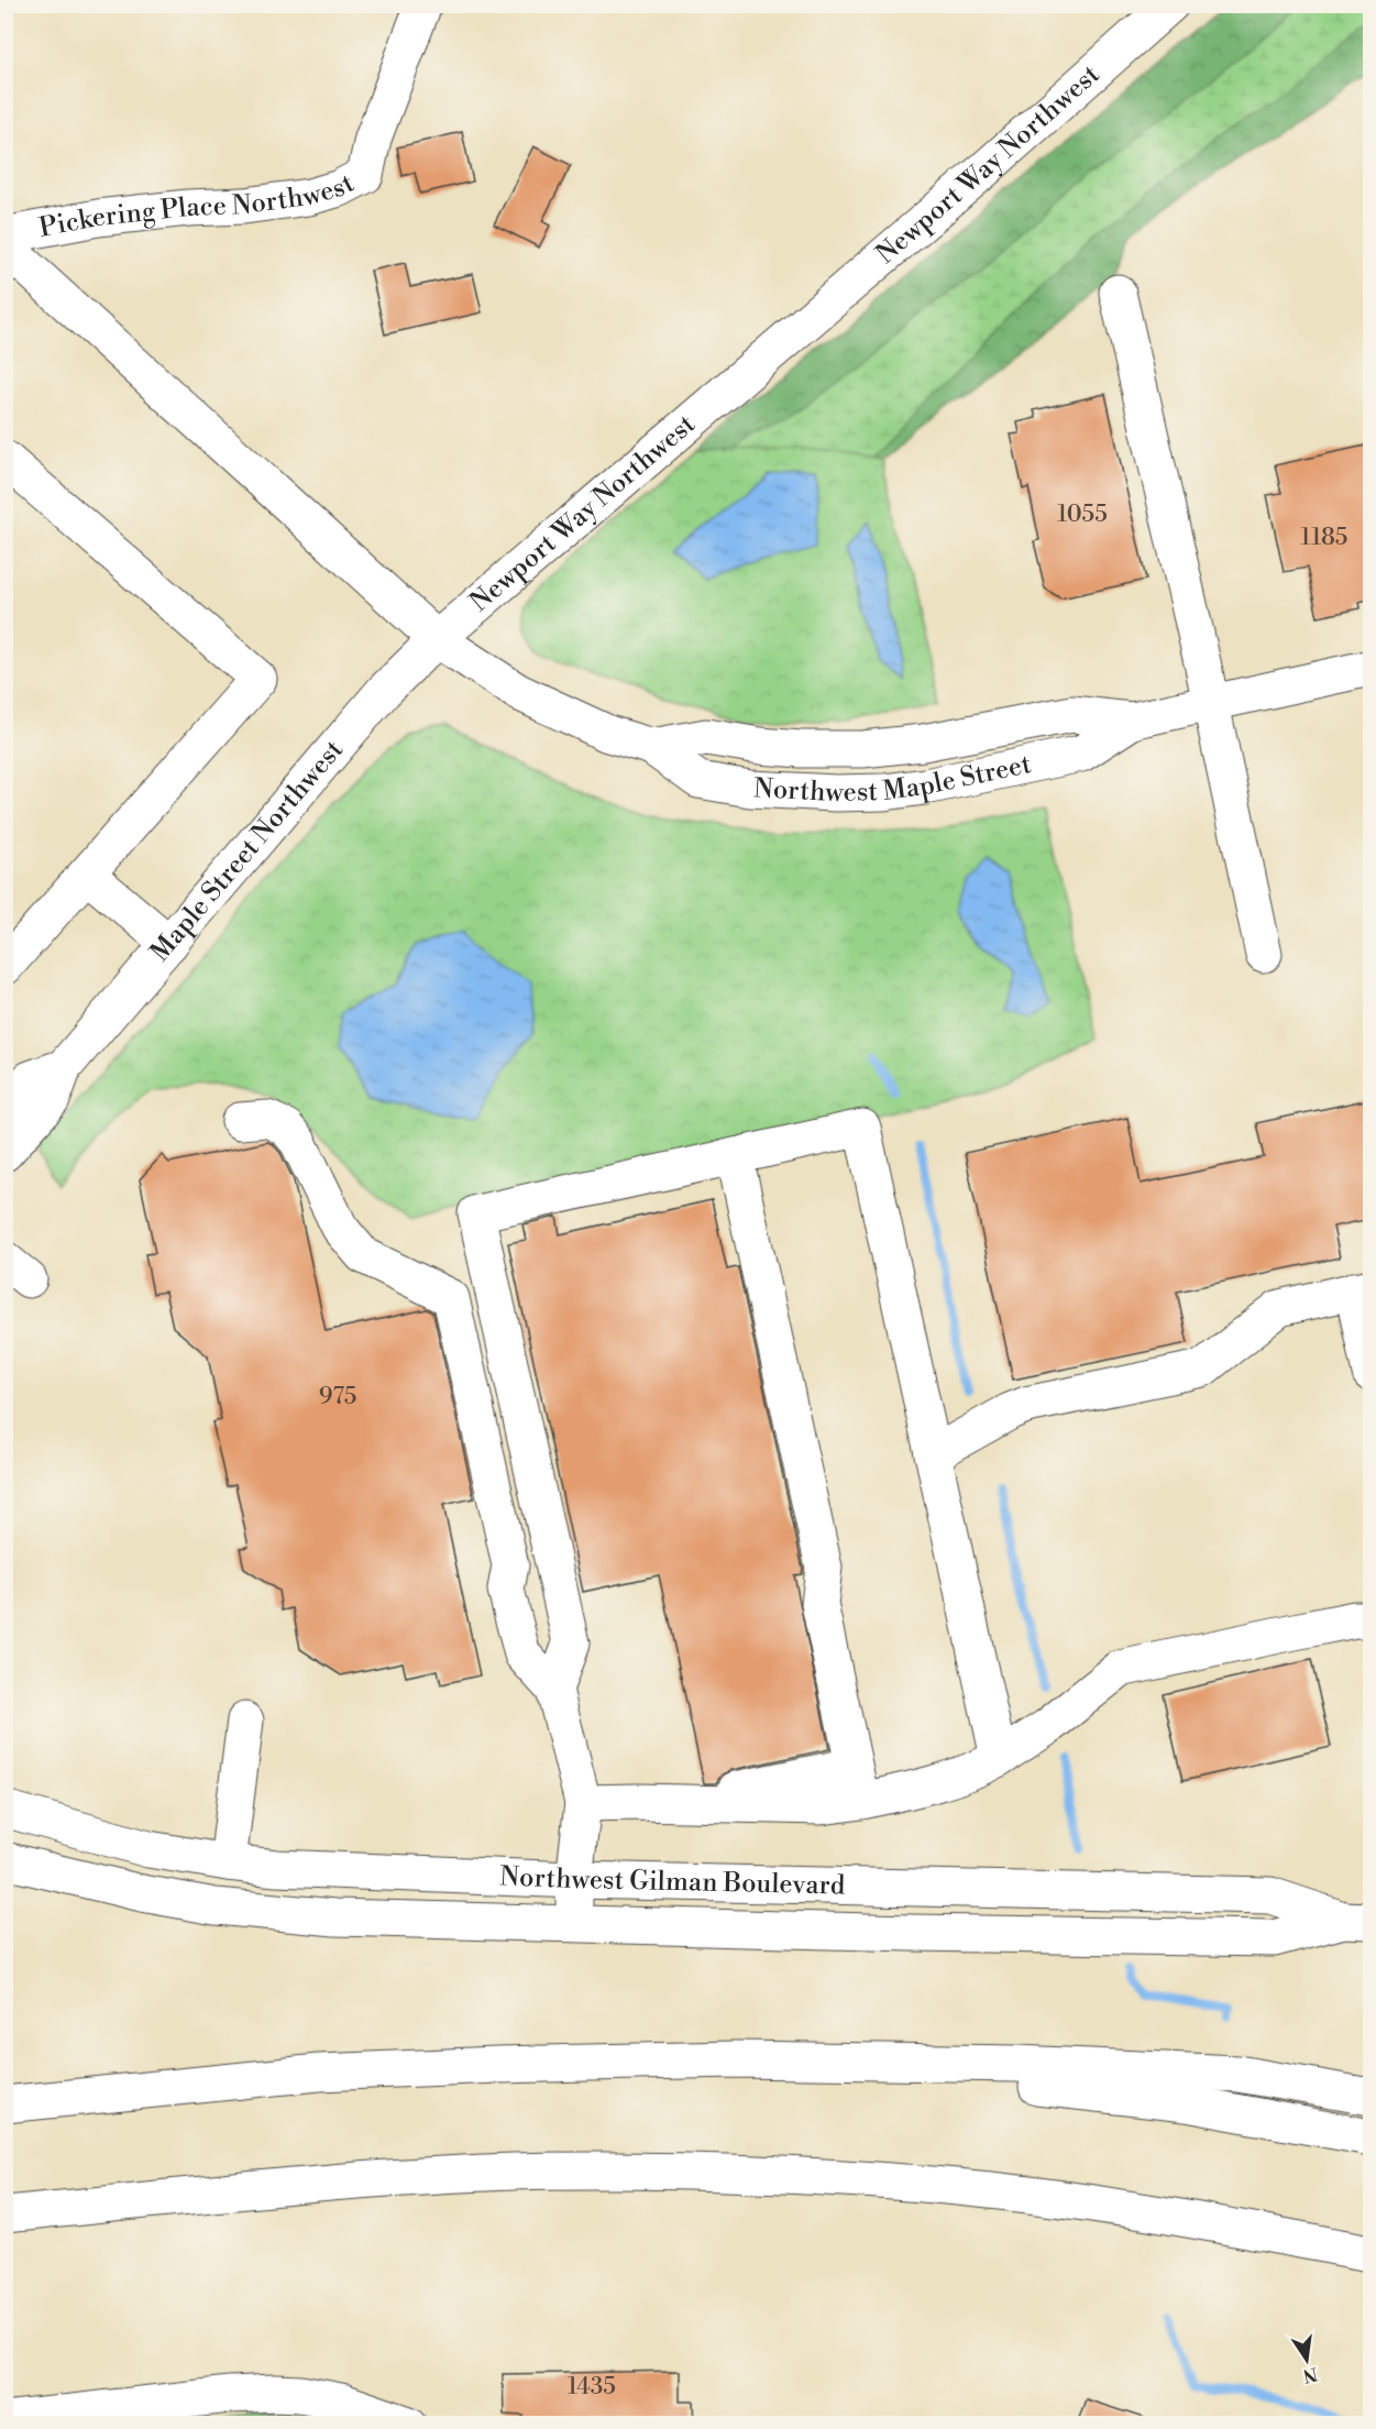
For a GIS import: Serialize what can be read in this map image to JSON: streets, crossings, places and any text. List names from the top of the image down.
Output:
{
  "streets": {
    "main road": [
      "Newport Way Northwest",
      "Pickering Place Northwest",
      "Northwest Maple Street",
      "Maple Street Northwest",
      "Northwest Gilman Boulevard"
    ]
  },
  "crossings": [
    ["Newport Way Northwest", "Northwest Maple Street"],
    ["Newport Way Northwest", "Maple Street Northwest"],
    ["Northwest Maple Street", "Maple Street Northwest"]
  ],
  "house_numbers": [
    "1055",
    "1185",
    "975",
    "1435"
  ],
  "north": "bottom"
}
